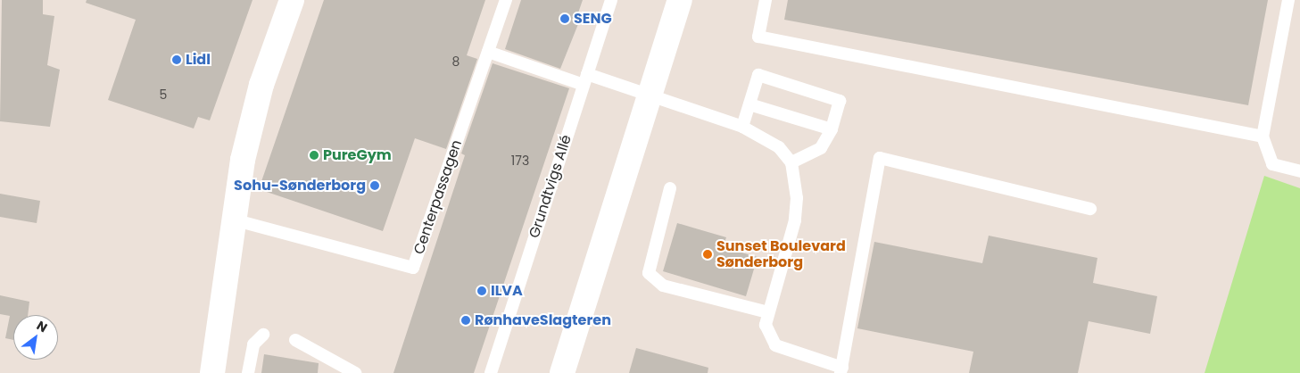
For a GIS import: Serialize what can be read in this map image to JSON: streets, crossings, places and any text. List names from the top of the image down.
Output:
{
  "streets": {
    "lane": ["Grundtvigs Allé", "Centerpassagen"]
  },
  "places": [
    "SENG",
    "Lidl",
    "PureGym",
    "Sohu-Sønderborg",
    "Sunset Boulevard Sønderborg",
    "ILVA",
    "RønhaveSlagteren"
  ],
  "house_numbers": ["8", "5", "173"],
  "north": "top right"
}
